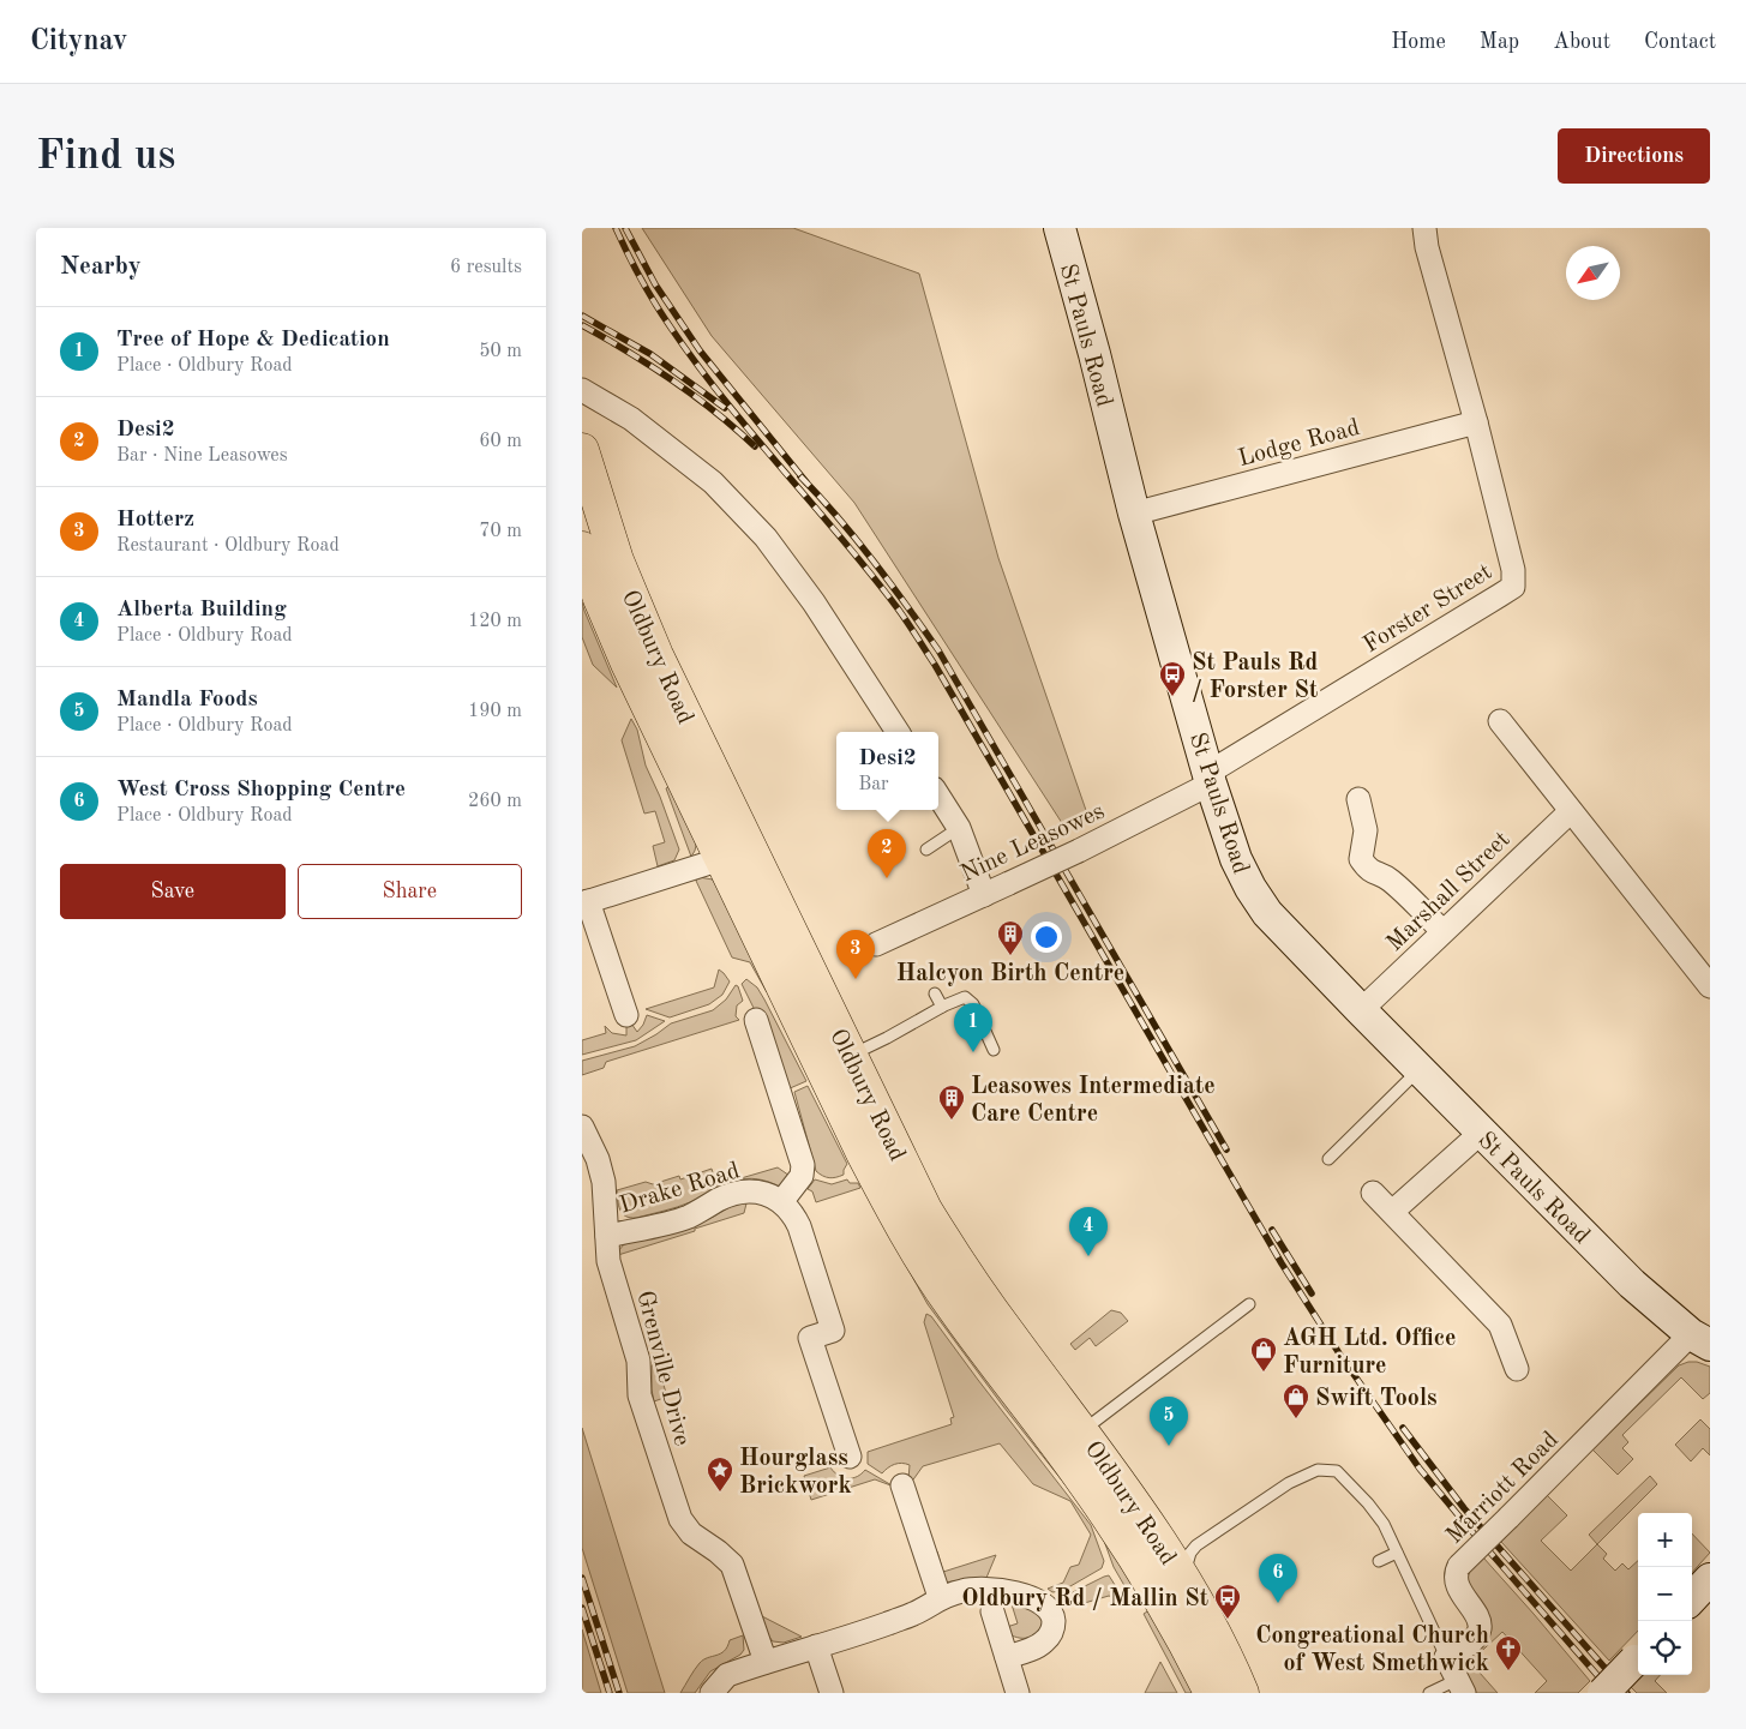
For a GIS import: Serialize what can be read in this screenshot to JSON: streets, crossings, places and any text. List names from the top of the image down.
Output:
{
  "streets": {
    "main road": ["St Pauls Road", "Oldbury Road"],
    "street": [
      "Lodge Road",
      "Forster Street",
      "Nine Leasowes",
      "Marshall Street",
      "Drake Road",
      "Grenville Drive",
      "Marriott Road"
    ]
  },
  "crossings": [
    ["St Pauls Road", "Lodge Road"],
    ["St Pauls Road", "Forster Street"],
    ["St Pauls Road", "Nine Leasowes"],
    ["St Pauls Road", "Marshall Street"],
    ["St Pauls Road", "Marriott Road"],
    ["Lodge Road", "Forster Street"],
    ["Forster Street", "Nine Leasowes"],
    ["Drake Road", "Grenville Drive"]
  ],
  "places": {
    "bus stop": ["St Pauls Rd / Forster St", "Oldbury Rd / Mallin St"],
    "building": ["Halcyon Birth Centre", "Leasowes Intermediate Care Centre"],
    "shop": ["AGH Ltd. Office Furniture", "Swift Tools"],
    "place": ["Hourglass Brickwork"],
    "church": ["Congreational Church of West Smethwick"]
  },
  "north": "bottom left",
  "page": {
    "header": "Citynav",
    "nav": [
      "Home",
      "Map",
      "About",
      "Contact"
    ],
    "buttons": [
      "Directions",
      ["Save", "Share"]
    ],
    "title": "Find us",
    "heading": ["Nearby", "6 results"],
    "list": [
      {
        "mark": "1",
        "name": "Tree of Hope & Dedication",
        "note": "Place · Oldbury Road",
        "value": "50 m"
      },
      {
        "mark": "2",
        "name": "Desi2",
        "note": "Bar · Nine Leasowes",
        "value": "60 m"
      },
      {
        "mark": "3",
        "name": "Hotterz",
        "note": "Restaurant · Oldbury Road",
        "value": "70 m"
      },
      {
        "mark": "4",
        "name": "Alberta Building",
        "note": "Place · Oldbury Road",
        "value": "120 m"
      },
      {
        "mark": "5",
        "name": "Mandla Foods",
        "note": "Place · Oldbury Road",
        "value": "190 m"
      },
      {
        "mark": "6",
        "name": "West Cross Shopping Centre",
        "note": "Place · Oldbury Road",
        "value": "260 m"
      }
    ],
    "popup": ["Desi2", "Bar"],
    "pins": [
      "2",
      "3",
      "1",
      "4",
      "5",
      "6"
    ],
    "map_buttons": ["+", "−"]
  }
}
